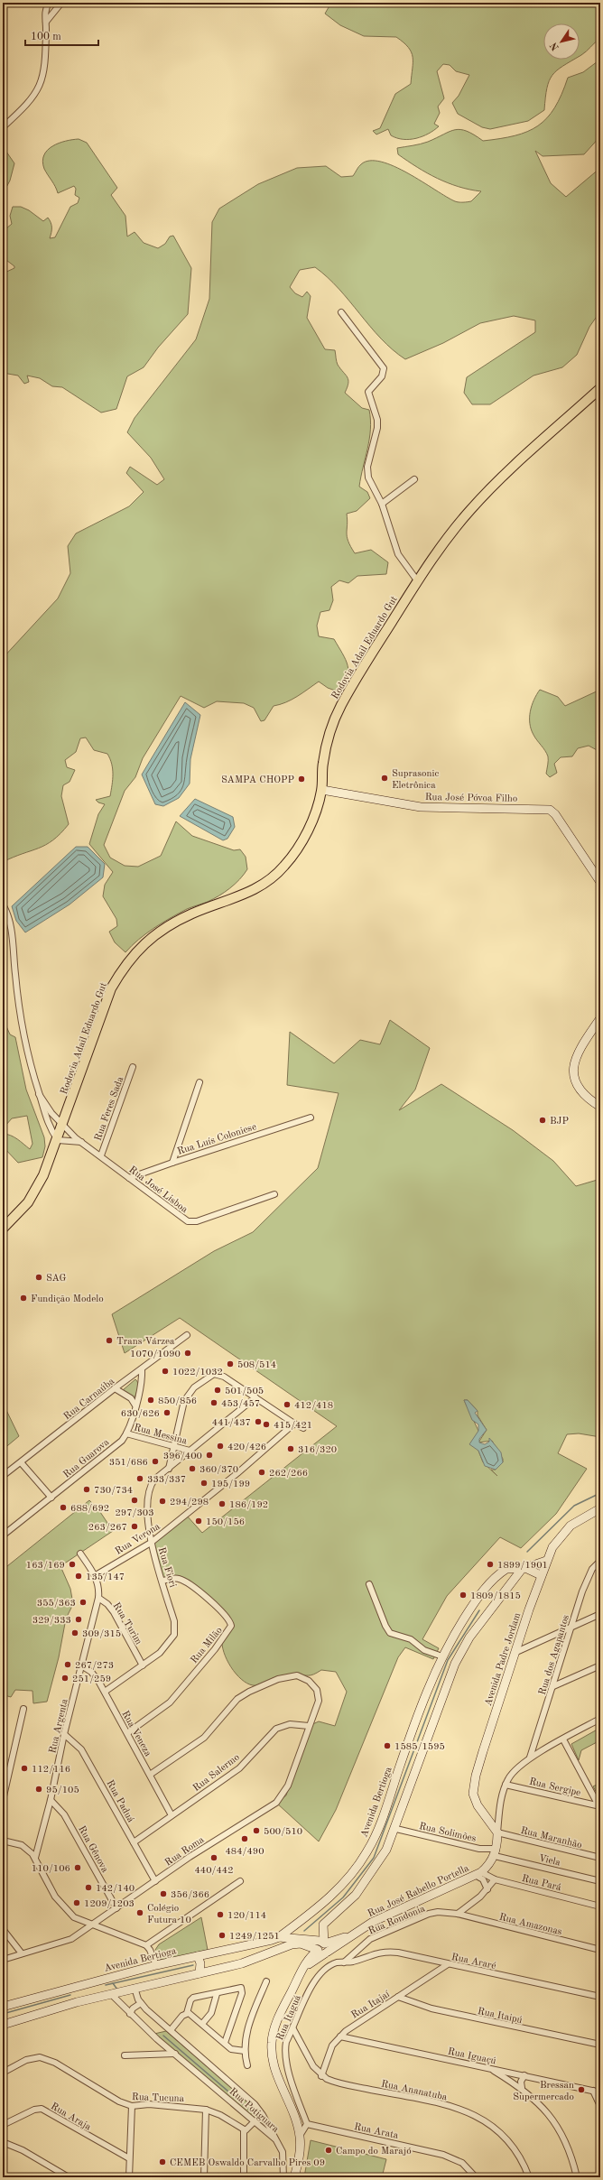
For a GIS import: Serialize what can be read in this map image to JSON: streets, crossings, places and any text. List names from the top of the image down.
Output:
{
  "streets": {
    "main road": ["Rodovia Adail Eduardo Gut"],
    "street": [
      "Rua José Póvoa Filho",
      "Rua Feres Sada",
      "Rua Luís Coloniese",
      "Rua José Lisboa",
      "Rua Carnaúba",
      "Rua Messina",
      "Rua Guarova",
      "Rua Verona",
      "Rua Fiori",
      "Rua Turim",
      "Rua Milão",
      "Rua dos Agapantos",
      "Avenida Padre Jordam",
      "Rua Argenta",
      "Rua Veneza",
      "Rua Salermo",
      "Rua Sergipe",
      "Rua Paduá",
      "Avenida Bertioga",
      "Rua Solimões",
      "Rua Maranhão",
      "Rua Gênova",
      "Rua Roma",
      "Viela",
      "Rua Pará",
      "Rua José Rabello Portella",
      "Rua Rondonia",
      "Rua Amazonas",
      "Rua Araré",
      "Rua Itajaí",
      "Rua Itaipú",
      "Rua Itaguá",
      "Rua Iguaçú",
      "Rua Ananatuba",
      "Rua Tucuna",
      "Rua Potiguara",
      "Rua Araja",
      "Rua Arata"
    ]
  },
  "crossings": [
    ["Rodovia Adail Eduardo Gut", "Rua José Póvoa Filho"],
    ["Rodovia Adail Eduardo Gut", "Rua José Lisboa"],
    ["Rua Feres Sada", "Rua José Lisboa"],
    ["Rua Luís Coloniese", "Rua José Lisboa"],
    ["Rua Carnaúba", "Rua Guarova"],
    ["Rua Messina", "Rua Guarova"],
    ["Rua Messina", "Rua Fiori"],
    ["Rua Verona", "Rua Fiori"],
    ["Rua Fiori", "Rua Turim"],
    ["Rua Fiori", "Rua Milão"],
    ["Rua Fiori", "Rua Veneza"],
    ["Rua Turim", "Rua Argenta"],
    ["Rua Milão", "Rua Veneza"],
    ["Avenida Padre Jordam", "Avenida Bertioga"],
    ["Avenida Padre Jordam", "Rua Maranhão"],
    ["Rua Argenta", "Rua Veneza"],
    ["Rua Argenta", "Rua Paduá"],
    ["Rua Argenta", "Rua Gênova"],
    ["Rua Veneza", "Rua Salermo"],
    ["Rua Veneza", "Rua Roma"],
    ["Rua Salermo", "Rua Paduá"],
    ["Rua Salermo", "Rua Roma"],
    ["Rua Paduá", "Rua Roma"],
    ["Rua Solimões", "Viela"],
    ["Rua Solimões", "Rua José Rabello Portella"],
    ["Rua Gênova", "Rua Roma"],
    ["Viela", "Rua José Rabello Portella"],
    ["Rua Pará", "Rua José Rabello Portella"],
    ["Rua Rondonia", "Rua Amazonas"],
    ["Rua Rondonia", "Rua Araré"],
    ["Rua Rondonia", "Rua Itaguá"],
    ["Rua Araré", "Rua Itajaí"],
    ["Rua Araré", "Rua Itaguá"],
    ["Rua Itajaí", "Rua Itaipú"],
    ["Rua Itajaí", "Rua Iguaçú"],
    ["Rua Itajaí", "Rua Ananatuba"],
    ["Rua Itaguá", "Rua Arata"]
  ],
  "places": [
    "Suprasonic Eletrônica",
    "SAMPA CHOPP",
    "BJP",
    "SAG",
    "Fundição Modelo",
    "Trans Várzea",
    "1070/1090",
    "508/514",
    "1022/1032",
    "501/505",
    "850/856",
    "453/457",
    "412/418",
    "630/626",
    "441/437",
    "415/421",
    "420/426",
    "316/320",
    "396/400",
    "351/686",
    "360/370",
    "262/266",
    "333/337",
    "195/199",
    "730/734",
    "297/303",
    "294/298",
    "186/192",
    "688/692",
    "150/156",
    "263/267",
    "163/169",
    "1899/1901",
    "135/147",
    "1809/1815",
    "355/363",
    "329/333",
    "309/315",
    "267/273",
    "251/259",
    "1585/1595",
    "112/116",
    "95/105",
    "500/510",
    "484/490",
    "440/442",
    "110/106",
    "142/140",
    "356/366",
    "1209/1203",
    "Colégio Futura 10",
    "120/114",
    "1249/1251",
    "Bressan Supermercado",
    "Campo do Marajó",
    "CEMEB Oswaldo Carvalho Pires 09"
  ],
  "scale_bar": "100 m",
  "north": "bottom left"
}
